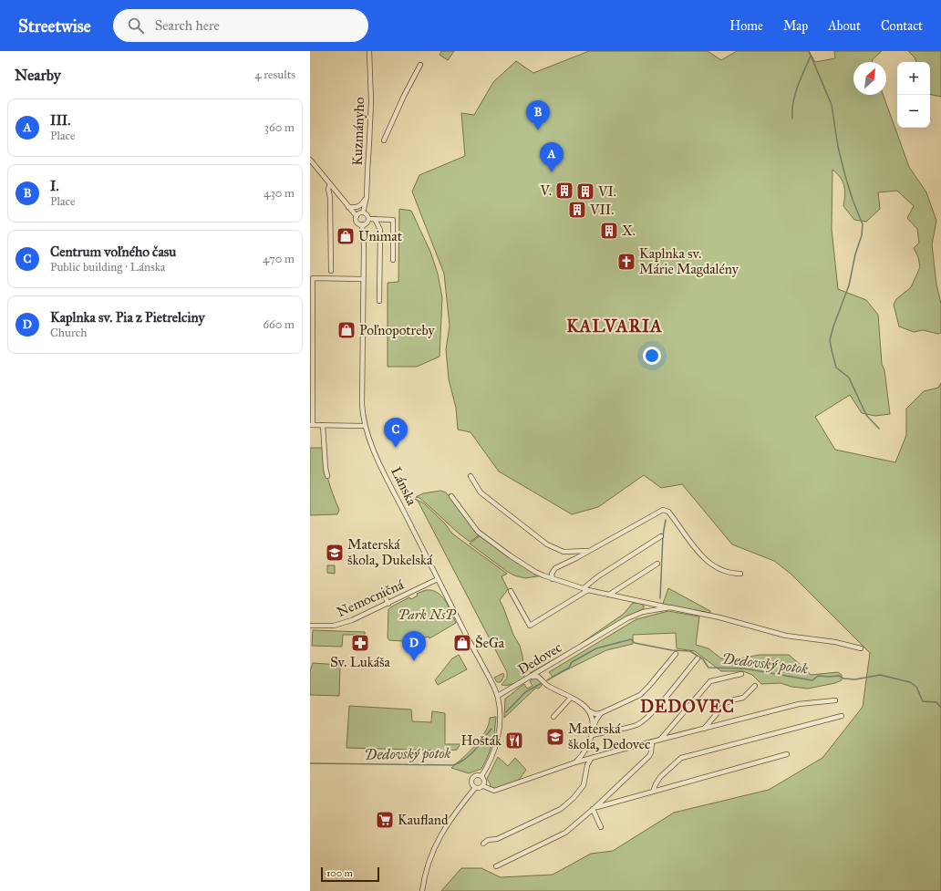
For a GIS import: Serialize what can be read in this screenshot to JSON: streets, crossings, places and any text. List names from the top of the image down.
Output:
{
  "streets": {
    "street": [
      "Kuzmányho",
      "Lánska",
      "Nemocničná",
      "Dedovec"
    ]
  },
  "crossings": [
    ["Kuzmányho", "Lánska"],
    ["Lánska", "Nemocničná"],
    ["Lánska", "Dedovec"]
  ],
  "districts": ["KALVARIA", "DEDOVEC"],
  "water": ["Dedovský potok"],
  "parks": ["Park NsP"],
  "places": {
    "building": [
      "V.",
      "VI.",
      "VII.",
      "X."
    ],
    "shop": ["Unimat", "Poľnopotreby", "ŠeGa"],
    "church": ["Kaplnka sv. Márie Magdalény"],
    "school or university": ["Materská škola, Dukelská", "Materská škola, Dedovec"],
    "pharmacy": ["Sv. Lukáša"],
    "restaurant": ["Hošták"],
    "supermarket": ["Kaufland"]
  },
  "scale_bar": "100 m",
  "north": "top right",
  "page": {
    "header": "Streetwise",
    "search": "Search here",
    "nav": [
      "Home",
      "Map",
      "About",
      "Contact"
    ],
    "heading": ["Nearby", "4 results"],
    "map_buttons": ["+", "−"],
    "list": [
      {
        "mark": "A",
        "name": "III.",
        "note": "Place",
        "value": "360 m"
      },
      {
        "mark": "B",
        "name": "I.",
        "note": "Place",
        "value": "430 m"
      },
      {
        "mark": "C",
        "name": "Centrum voľného času",
        "note": "Public building · Lánska",
        "value": "470 m"
      },
      {
        "mark": "D",
        "name": "Kaplnka sv. Pia z Pietrelciny",
        "note": "Church",
        "value": "660 m"
      }
    ],
    "pins": [
      "B",
      "A",
      "C",
      "D"
    ],
    "scale": "100 m"
  }
}
